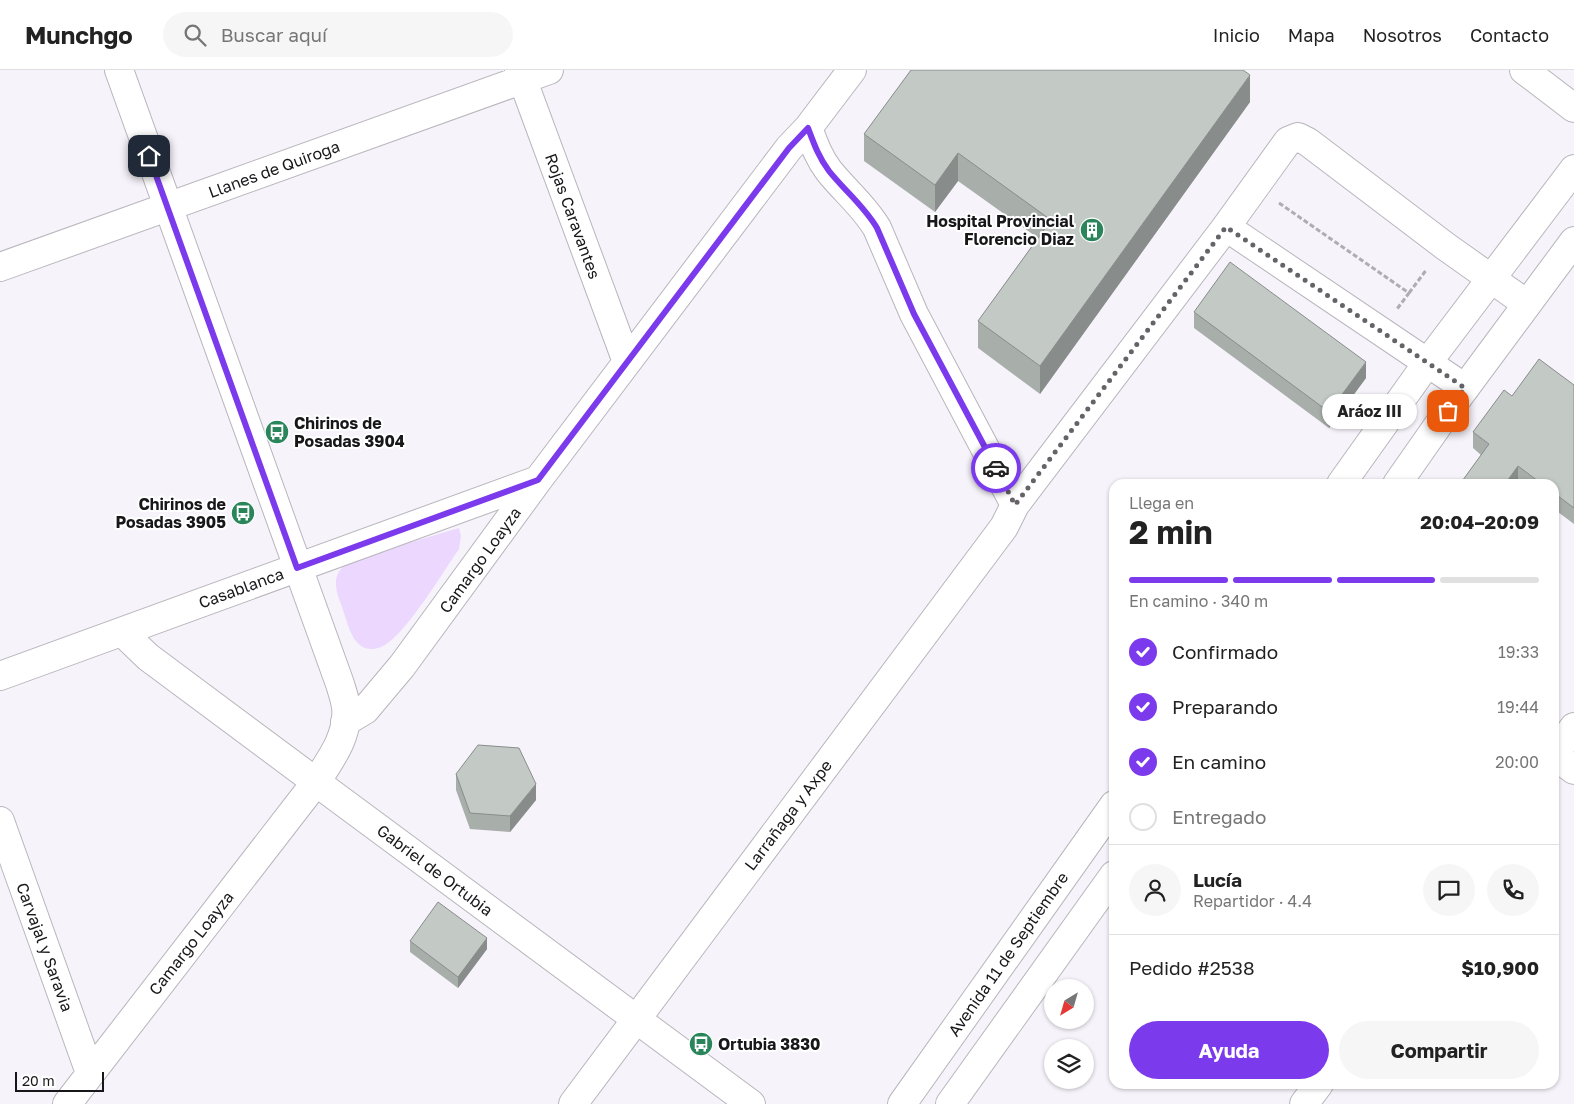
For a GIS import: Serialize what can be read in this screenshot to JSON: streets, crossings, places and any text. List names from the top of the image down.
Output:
{
  "streets": {
    "street": [
      "Llanes de Quiroga",
      "Rojas Caravantes",
      "Camargo Loayza",
      "Casablanca",
      "Larrañaga y Axpe",
      "Gabriel de Ortubia",
      "Carvajal y Saravia",
      "Avenida 11 de Septiembre"
    ]
  },
  "crossings": [
    ["Llanes de Quiroga", "Rojas Caravantes"],
    ["Llanes de Quiroga", "Camargo Loayza"],
    ["Rojas Caravantes", "Camargo Loayza"],
    ["Camargo Loayza", "Casablanca"],
    ["Camargo Loayza", "Gabriel de Ortubia"],
    ["Camargo Loayza", "Carvajal y Saravia"],
    ["Casablanca", "Gabriel de Ortubia"],
    ["Larrañaga y Axpe", "Gabriel de Ortubia"]
  ],
  "places": {
    "building": ["Hospital Provincial Florencio Diaz"],
    "other": ["Aráoz III"],
    "bus stop": ["Chirinos de Posadas 3904", "Chirinos de Posadas 3905", "Ortubia 3830"]
  },
  "scale_bar": "20 m",
  "north": "bottom left",
  "page": {
    "header": "Munchgo",
    "search": "Buscar aquí",
    "nav": [
      "Inicio",
      "Mapa",
      "Nosotros",
      "Contacto"
    ],
    "bubble": "Aráoz III",
    "heading": ["2 min", "Llega en", "20:04–20:09"],
    "panel": [
      "Lucía",
      "Repartidor · 4.4",
      "Pedido #2538",
      "$10,900"
    ],
    "bar": "En camino · 340 m",
    "list": [
      ["Confirmado", "19:33"],
      ["Preparando", "19:44"],
      ["En camino", "20:00"],
      "Entregado"
    ],
    "buttons": ["Ayuda", "Compartir"],
    "scale": "20 m"
  }
}
